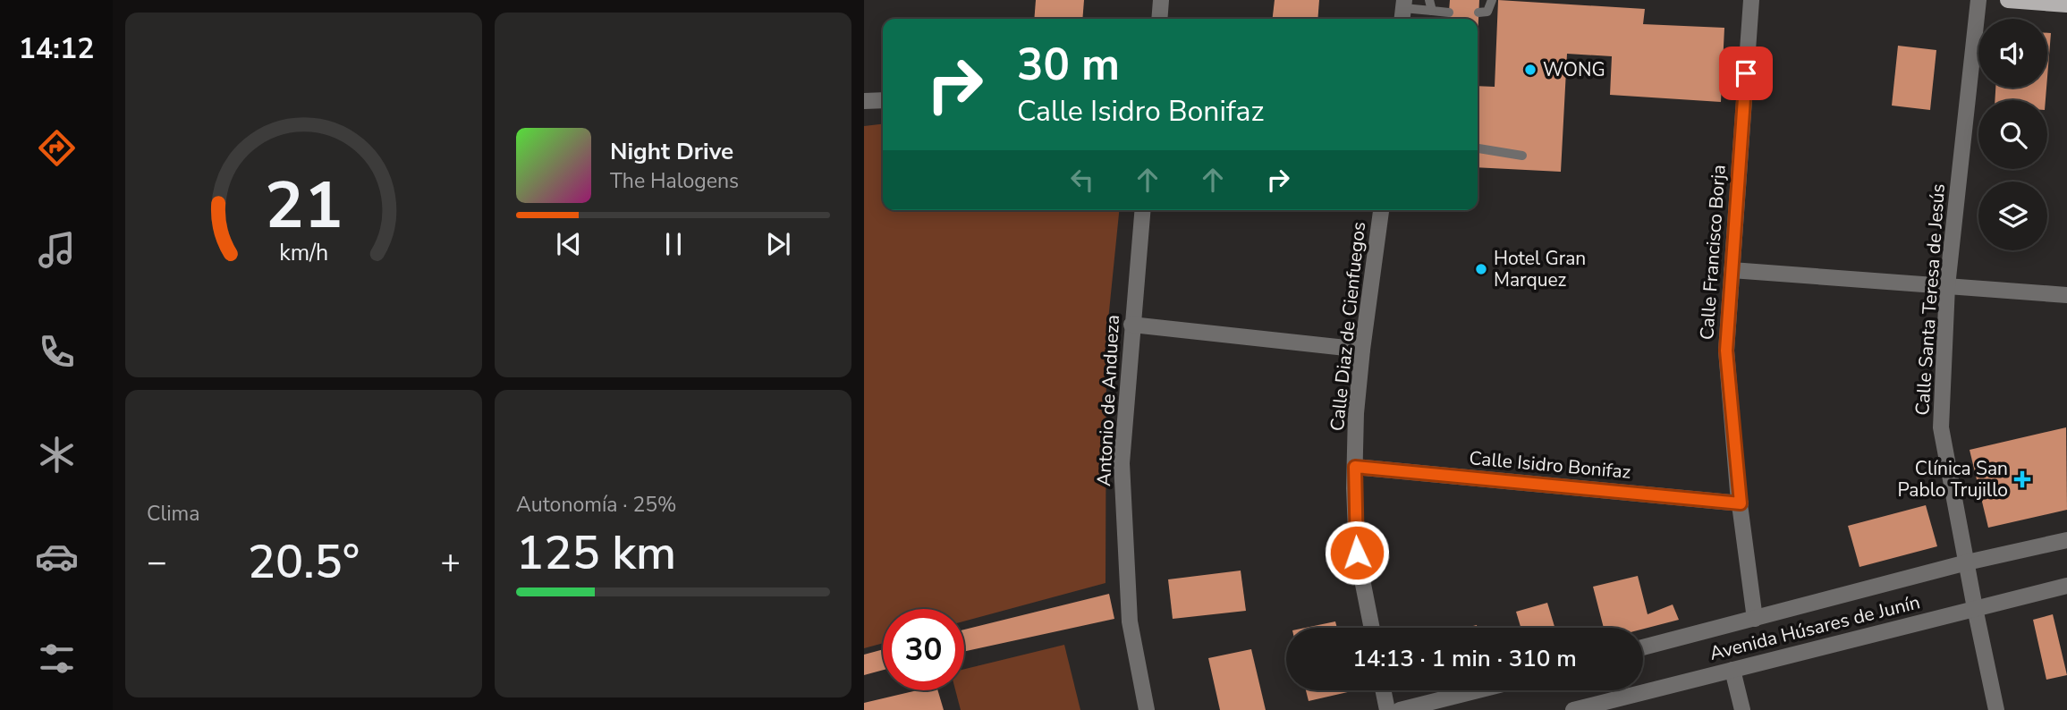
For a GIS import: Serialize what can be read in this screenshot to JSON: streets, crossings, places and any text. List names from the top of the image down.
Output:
{
  "streets": {
    "street": [
      "Calle Francisco Borja",
      "Calle Santa Teresa de Jesús",
      "Calle Diaz de Cienfuegos",
      "Antonio de Andueza",
      "Calle Isidro Bonifaz",
      "Avenida Húsares de Junín"
    ]
  },
  "crossings": [
    ["Calle Francisco Borja", "Calle Isidro Bonifaz"],
    ["Calle Francisco Borja", "Avenida Húsares de Junín"],
    ["Calle Santa Teresa de Jesús", "Avenida Húsares de Junín"],
    ["Calle Diaz de Cienfuegos", "Calle Isidro Bonifaz"]
  ],
  "places": {
    "other": ["WONG", "Hotel Gran Marquez"],
    "health": ["Clínica San Pablo Trujillo"]
  },
  "page": {
    "tabs": "14:12",
    "turn": ["30 m", "Calle Isidro Bonifaz"],
    "song": ["Night Drive", "The Halogens"],
    "tile": [
      "Clima",
      ["Autonomía · 25%", "125 km"]
    ],
    "heat": ["−", "20.5°", "+"],
    "limit": "30",
    "trip": "14:13 · 1 min · 310 m",
    "gauge": ["21", "km/h"]
  }
}
